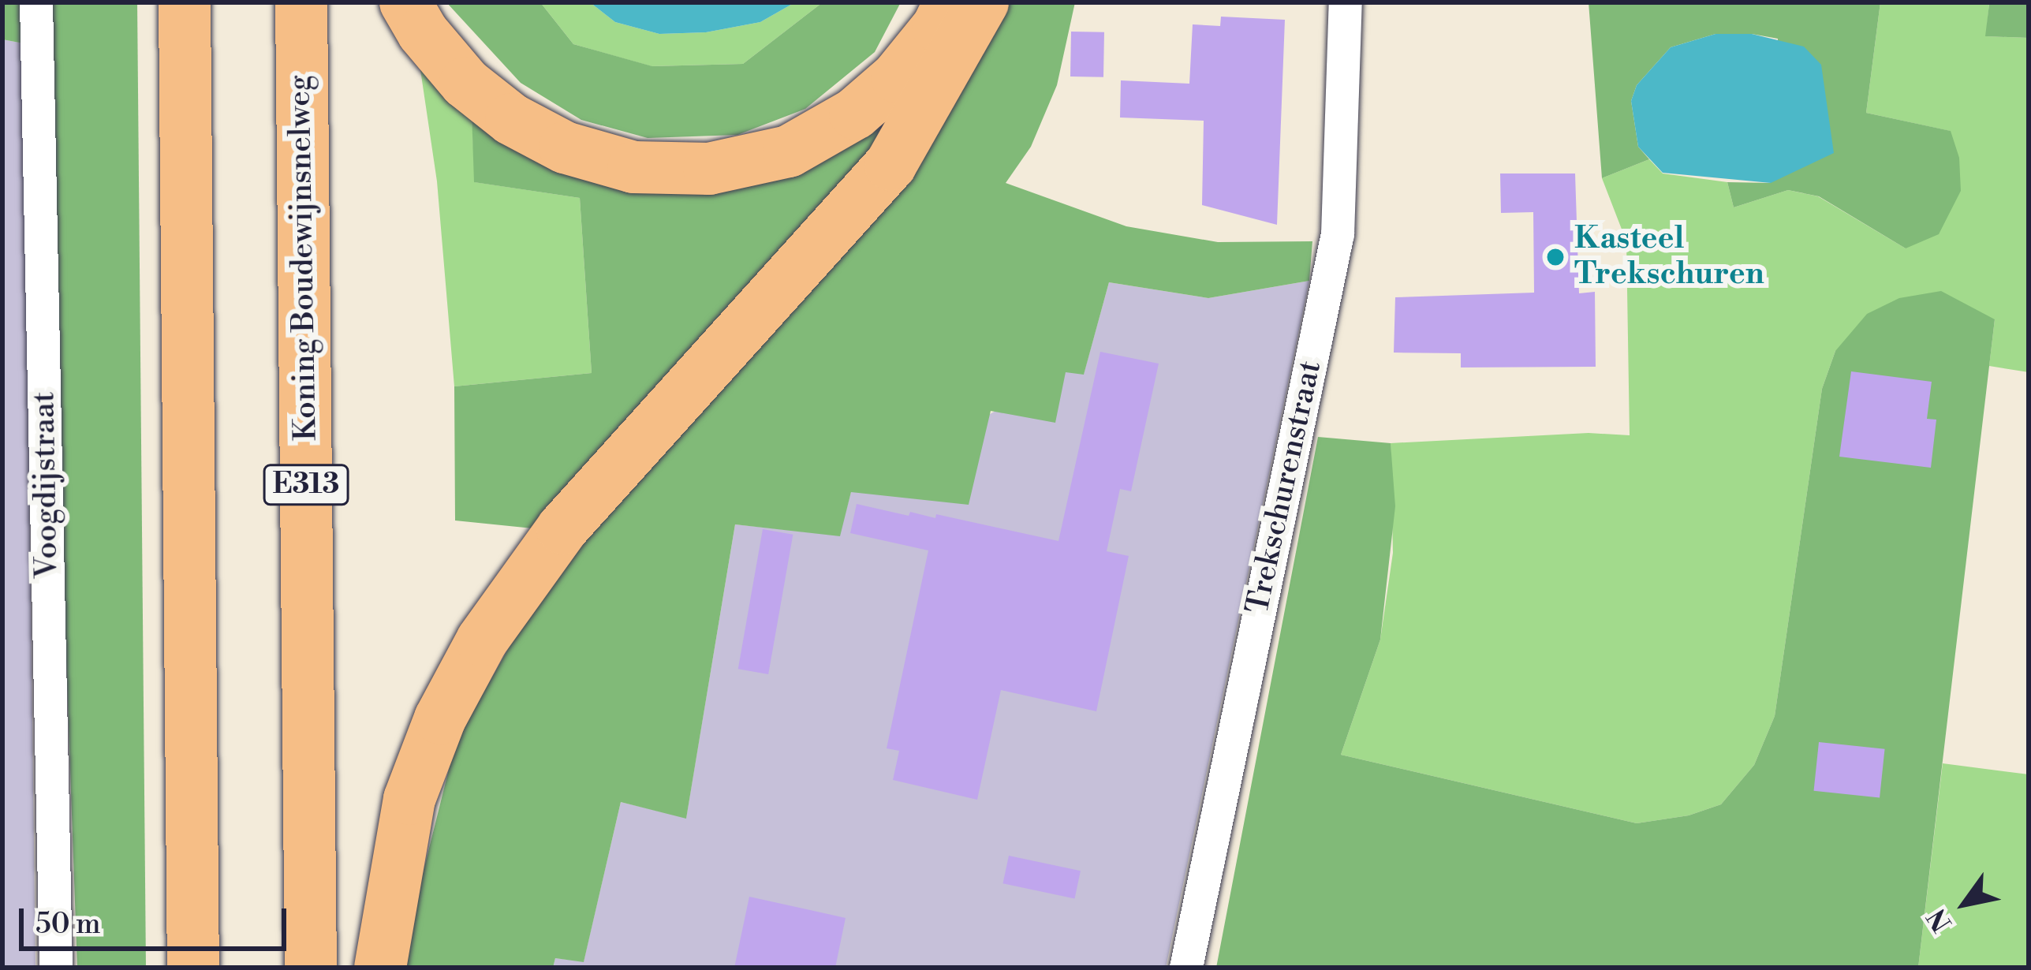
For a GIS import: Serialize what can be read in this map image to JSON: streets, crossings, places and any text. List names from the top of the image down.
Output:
{
  "streets": {
    "highway": ["Koning Boudewijnsnelweg", "E313"],
    "street": ["Voogdijstraat", "Trekschurenstraat"]
  },
  "places": ["Kasteel Trekschuren"],
  "scale_bar": "50 m",
  "north": "bottom left"
}
